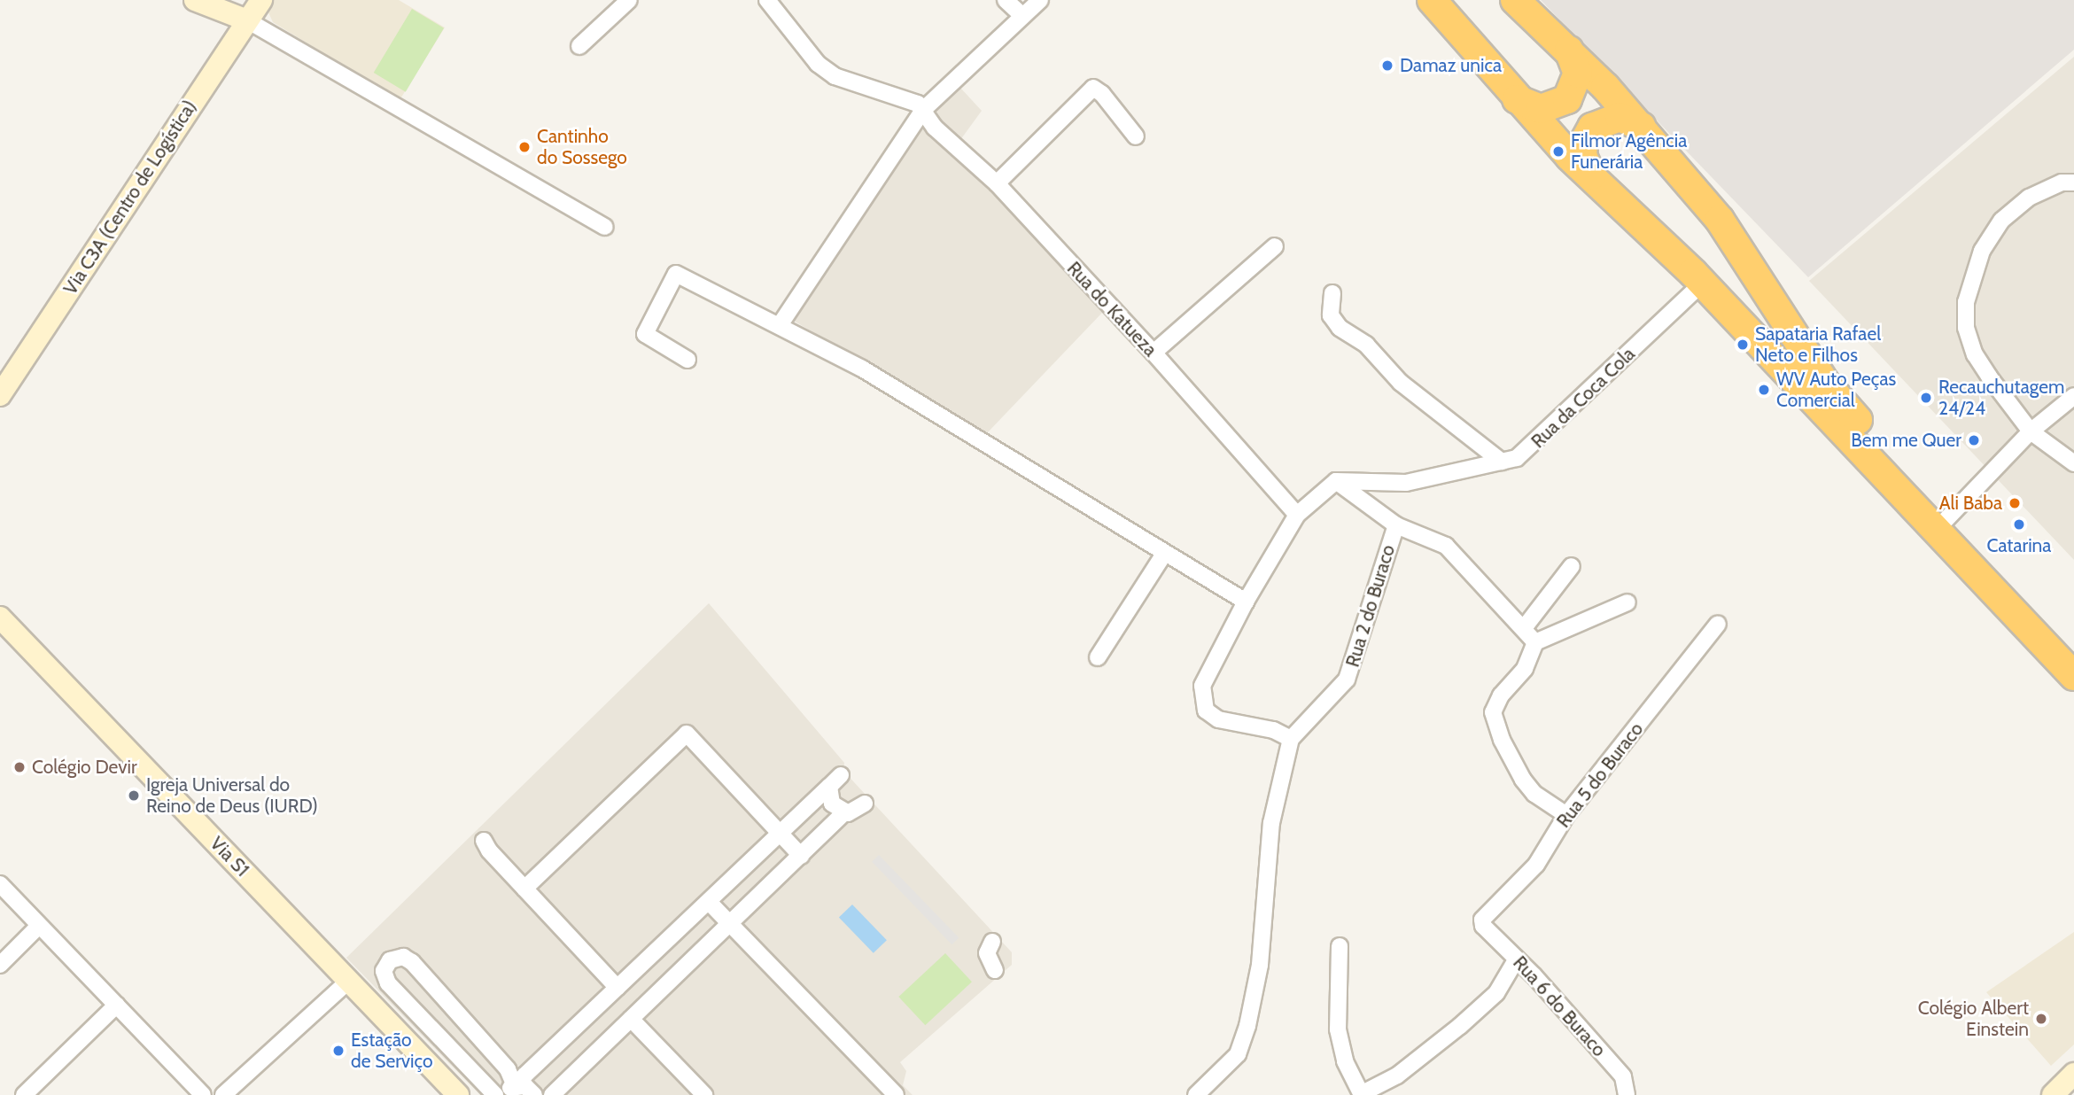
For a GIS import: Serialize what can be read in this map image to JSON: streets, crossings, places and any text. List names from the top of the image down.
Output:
{
  "streets": {
    "street": [
      "Via C3A (Centro de Logística)",
      "Rua do Katueza",
      "Rua da Coca Cola",
      "Rua 2 do Buraco",
      "Rua 5 do Buraco",
      "Via S1",
      "Rua 6 do Buraco"
    ]
  },
  "crossings": [
    ["Rua 5 do Buraco", "Rua 6 do Buraco"]
  ],
  "places": [
    "Damaz unica",
    "Cantinho do Sossego",
    "Filmor Agência Funerária",
    "Sapataria Rafael Neto e Filhos",
    "WV Auto Peças Comercial",
    "Recauchutagem 24/24",
    "Bem me Quer",
    "Ali Baba",
    "Catarina",
    "Colégio Devir",
    "Igreja Universal do Reino de Deus (IURD)",
    "Colégio Albert Einstein",
    "Estação de Serviço"
  ]
}
